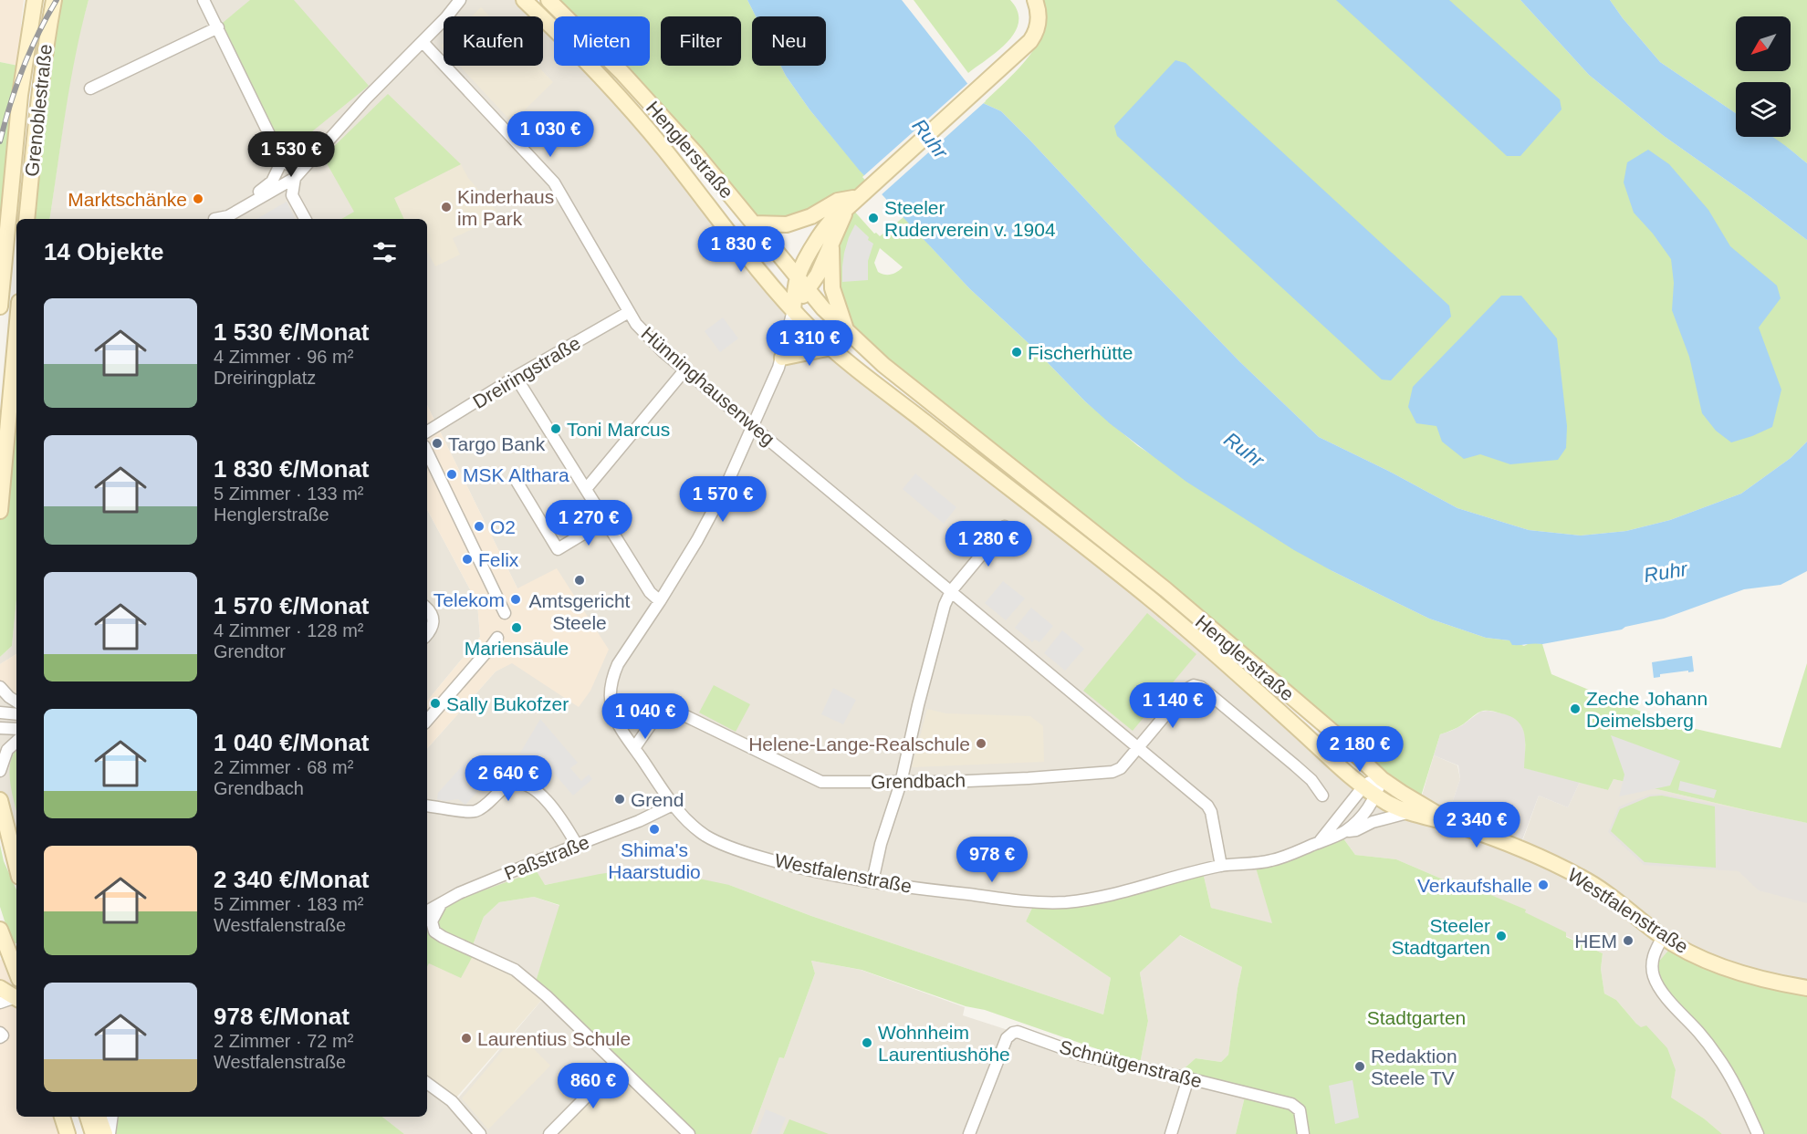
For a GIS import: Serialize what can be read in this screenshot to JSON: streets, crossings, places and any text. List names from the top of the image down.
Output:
{
  "streets": {
    "main road": ["Grenoblestraße", "Henglerstraße", "Westfalenstraße"],
    "street": [
      "Dreiringstraße",
      "Hünninghausenweg",
      "Grendbach",
      "Paßstraße",
      "Schnütgenstraße"
    ]
  },
  "crossings": [
    ["Henglerstraße", "Westfalenstraße"],
    ["Dreiringstraße", "Hünninghausenweg"],
    ["Hünninghausenweg", "Grendbach"],
    ["Hünninghausenweg", "Westfalenstraße"],
    ["Grendbach", "Westfalenstraße"],
    ["Paßstraße", "Westfalenstraße"]
  ],
  "water": ["Ruhr"],
  "parks": ["Stadtgarten"],
  "places": [
    "Marktschänke",
    "Kinderhaus im Park",
    "Steeler Ruderverein v. 1904",
    "Fischerhütte",
    "Toni Marcus",
    "Targo Bank",
    "MSK Althara",
    "O2",
    "Felix",
    "Amtsgericht Steele",
    "Telekom",
    "Mariensäule",
    "Sally Bukofzer",
    "Zeche Johann Deimelsberg",
    "Helene-Lange-Realschule",
    "Grend",
    "Shima's Haarstudio",
    "Verkaufshalle",
    "Steeler Stadtgarten",
    "HEM",
    "Laurentius Schule",
    "Wohnheim Laurentiushöhe",
    "Redaktion Steele TV"
  ],
  "north": "bottom left",
  "page": {
    "chip": [
      "Kaufen",
      "Mieten",
      "Filter",
      "Neu"
    ],
    "price": [
      "1 030 €",
      "1 530 €",
      "1 830 €",
      "1 310 €",
      "1 570 €",
      "1 270 €",
      "1 280 €",
      "1 140 €",
      "1 040 €",
      "2 180 €",
      "2 640 €",
      "2 340 €",
      "978 €",
      "860 €"
    ],
    "heading": "14 Objekte",
    "list": [
      {
        "name": "1 530 €/Monat",
        "note": "4 Zimmer · 96 m² · Dreiringplatz"
      },
      {
        "name": "1 830 €/Monat",
        "note": "5 Zimmer · 133 m² · Henglerstraße"
      },
      {
        "name": "1 570 €/Monat",
        "note": "4 Zimmer · 128 m² · Grendtor"
      },
      {
        "name": "1 040 €/Monat",
        "note": "2 Zimmer · 68 m² · Grendbach"
      },
      {
        "name": "2 340 €/Monat",
        "note": "5 Zimmer · 183 m² · Westfalenstraße"
      },
      {
        "name": "978 €/Monat",
        "note": "2 Zimmer · 72 m² · Westfalenstraße"
      }
    ]
  }
}
